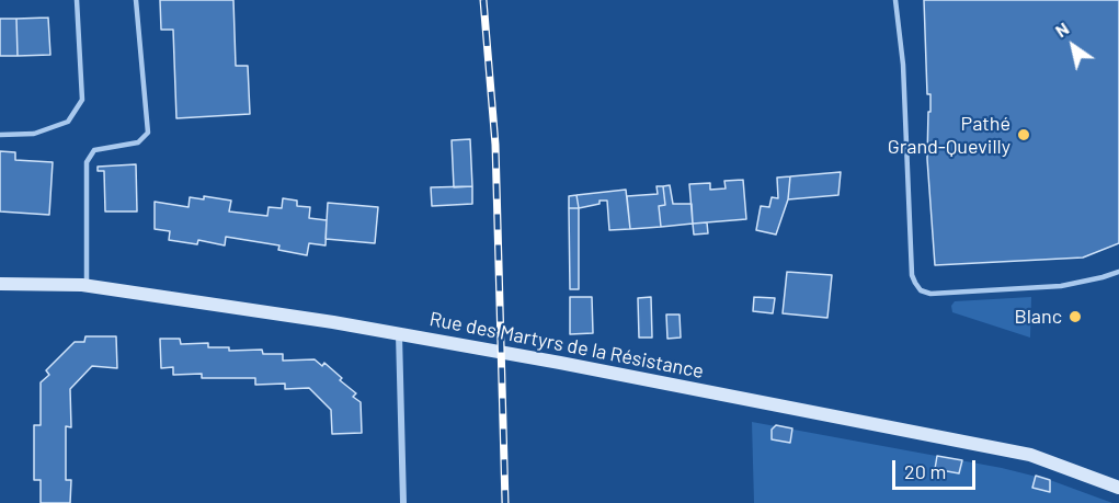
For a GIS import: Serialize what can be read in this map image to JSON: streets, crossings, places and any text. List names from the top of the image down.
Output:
{
  "streets": {
    "street": ["Rue des Martyrs de la Résistance"]
  },
  "places": ["Pathé Grand-Quevilly", "Blanc"],
  "scale_bar": "20 m",
  "north": "top left"
}
